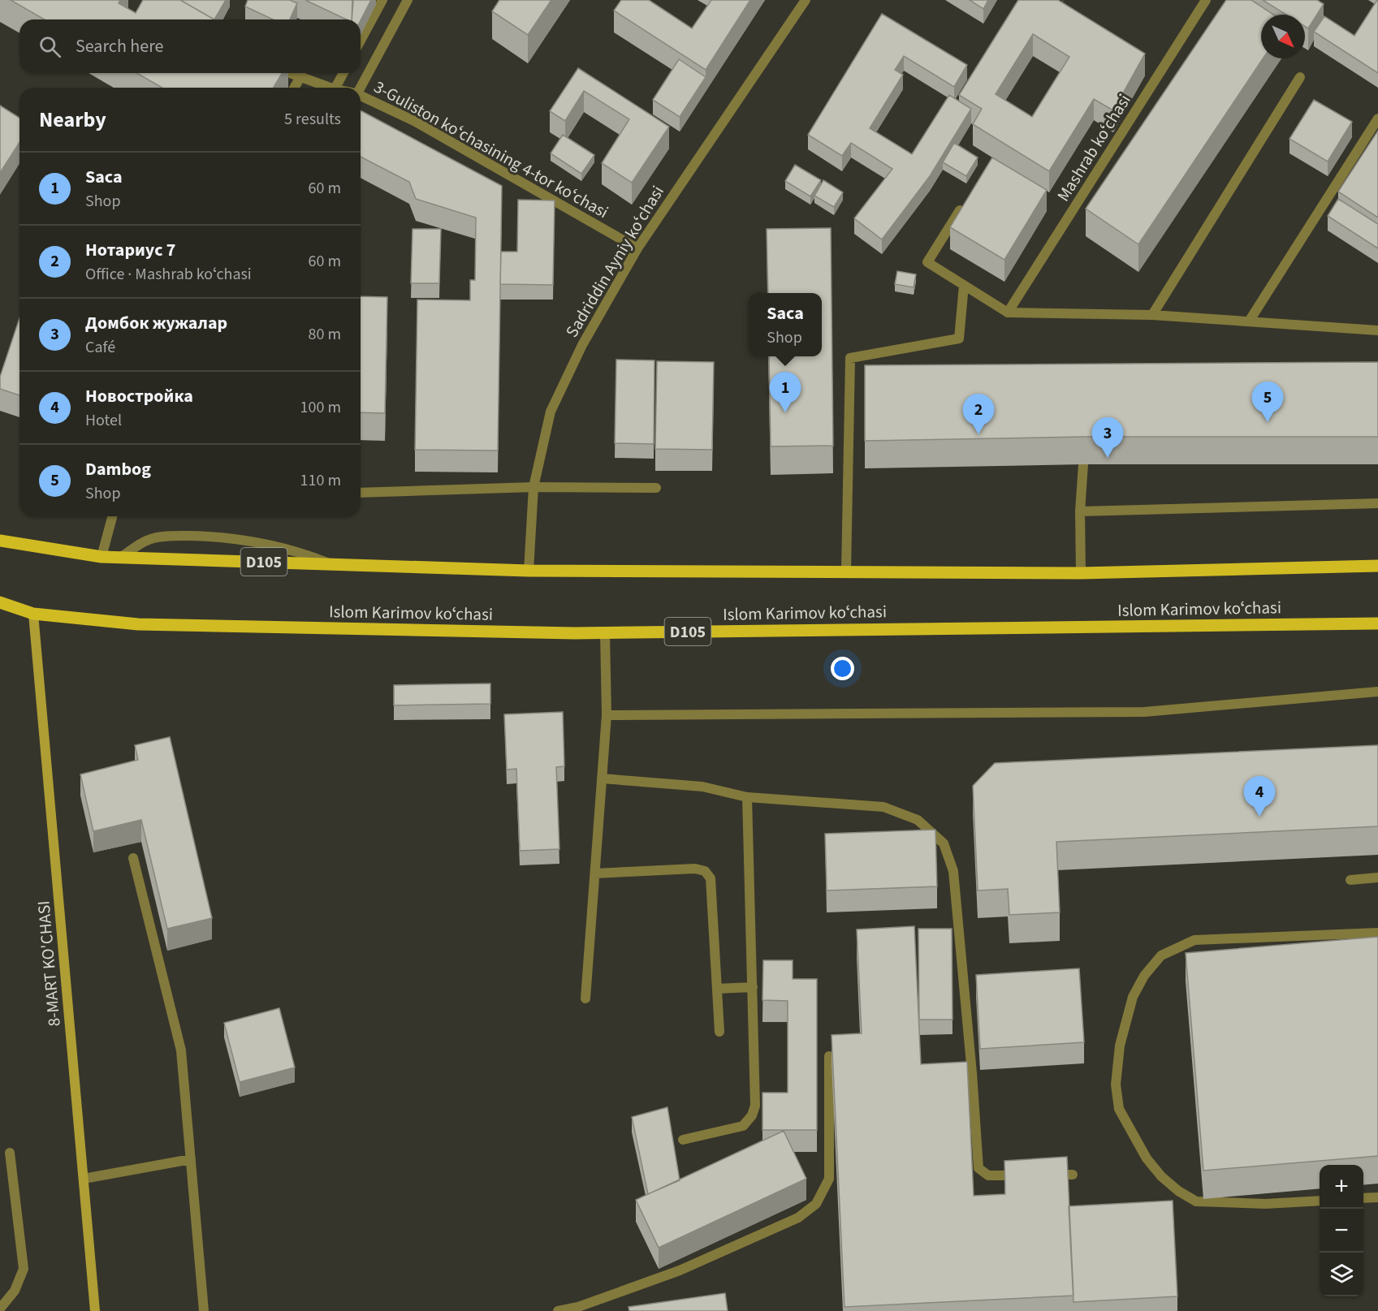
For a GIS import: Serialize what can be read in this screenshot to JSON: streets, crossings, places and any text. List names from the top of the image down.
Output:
{
  "streets": {
    "main road": ["D105", "Islom Karimov koʻchasi"],
    "street": [
      "Mashrab koʻchasi",
      "3-Guliston koʻchasining 4-tor koʻchasi",
      "Sadriddin Ayniy koʻchasi",
      "8-MART KO'CHASI"
    ]
  },
  "crossings": [
    ["3-Guliston koʻchasining 4-tor koʻchasi", "Sadriddin Ayniy koʻchasi"],
    ["Sadriddin Ayniy koʻchasi", "D105"],
    ["Islom Karimov koʻchasi", "8-MART KO'CHASI"]
  ],
  "north": "bottom right",
  "page": {
    "search": "Search here",
    "heading": ["Nearby", "5 results"],
    "list": [
      {
        "mark": "1",
        "name": "Saca",
        "note": "Shop",
        "value": "60 m"
      },
      {
        "mark": "2",
        "name": "Нотариус 7",
        "note": "Office · Mashrab koʻchasi",
        "value": "60 m"
      },
      {
        "mark": "3",
        "name": "Домбок жужалар",
        "note": "Café",
        "value": "80 m"
      },
      {
        "mark": "4",
        "name": "Новостройка",
        "note": "Hotel",
        "value": "100 m"
      },
      {
        "mark": "5",
        "name": "Dambog",
        "note": "Shop",
        "value": "110 m"
      }
    ],
    "popup": ["Saca", "Shop"],
    "pins": [
      "1",
      "5",
      "2",
      "3",
      "4"
    ],
    "map_buttons": ["+", "−"]
  }
}
